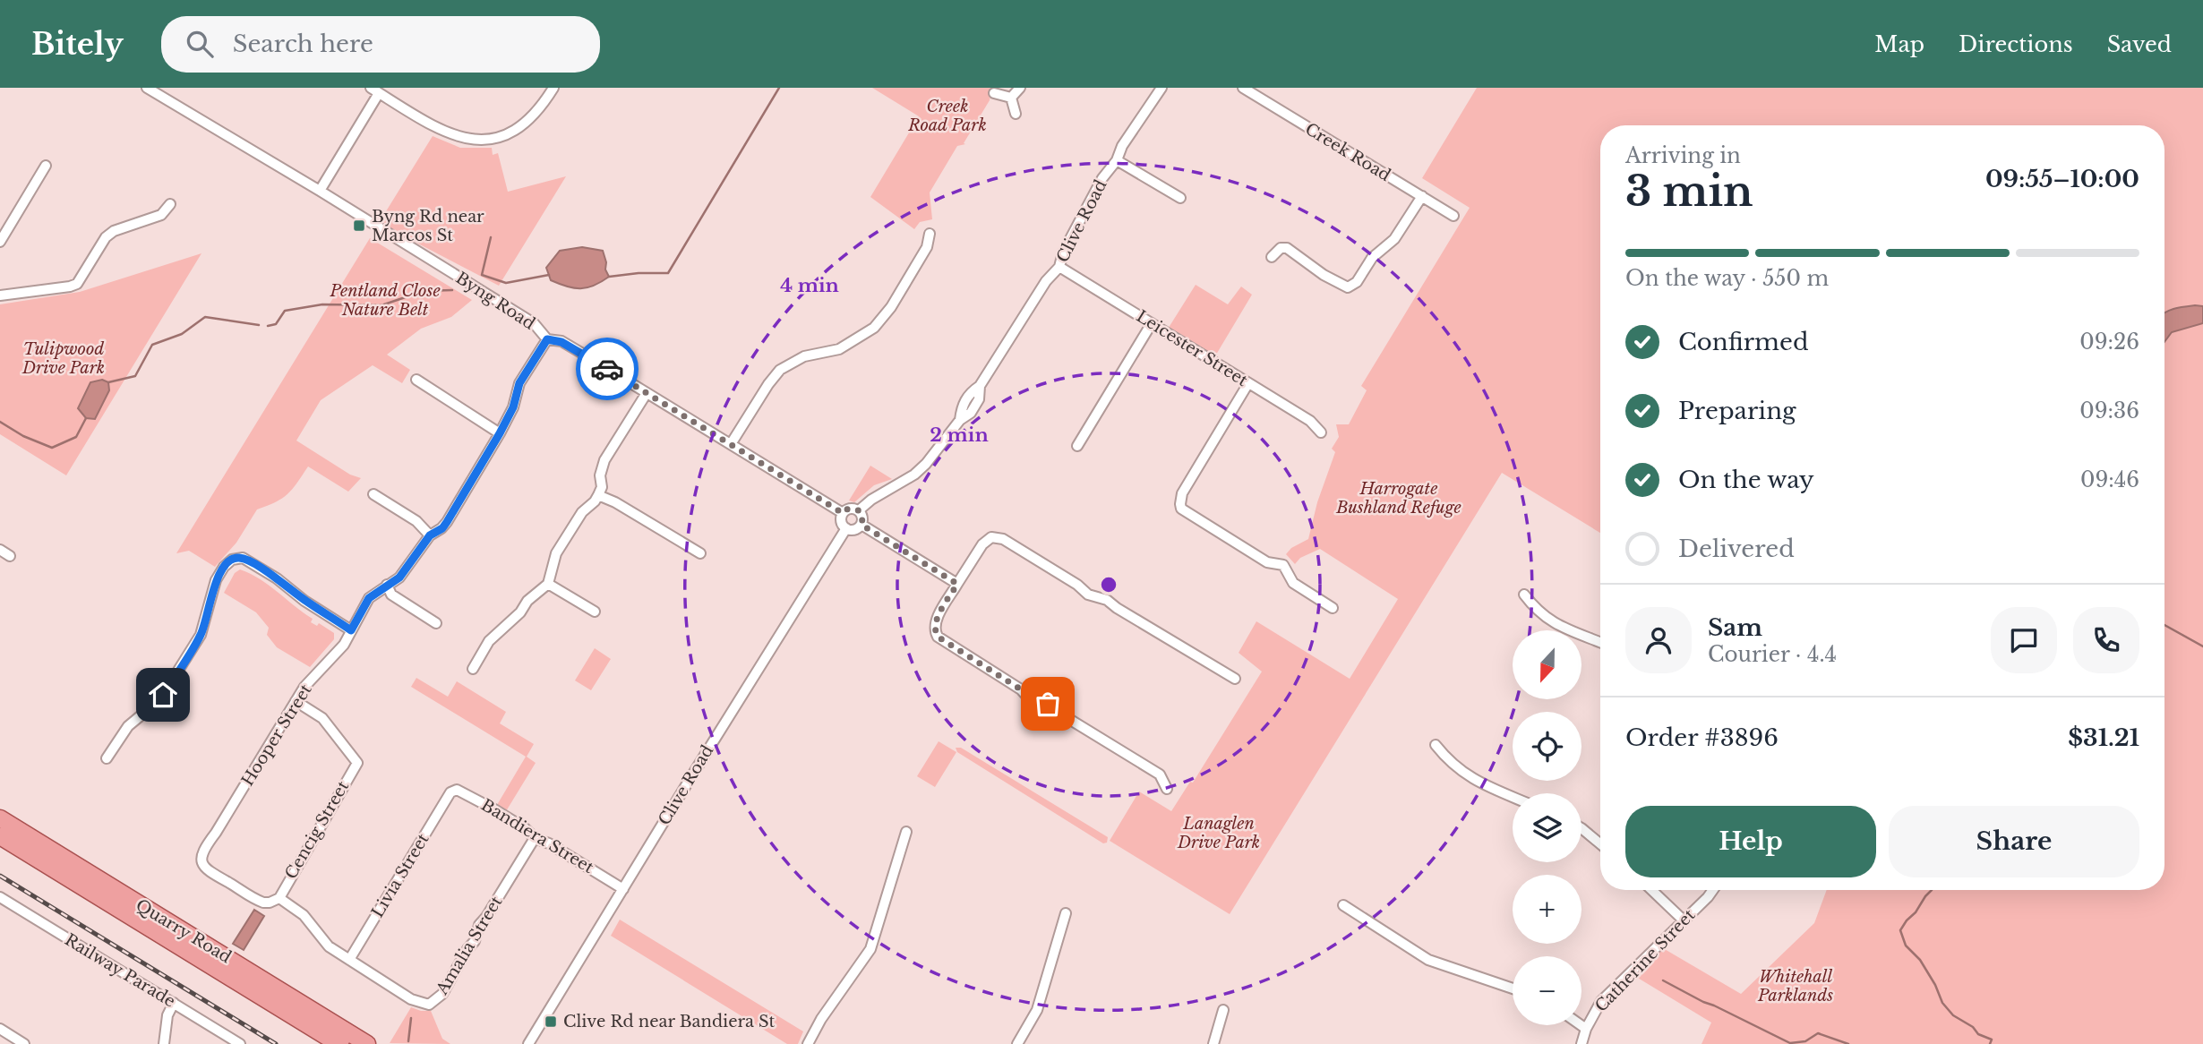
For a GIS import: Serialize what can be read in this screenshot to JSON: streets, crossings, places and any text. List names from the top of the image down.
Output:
{
  "streets": {
    "main road": ["Quarry Road"],
    "street": [
      "Creek Road",
      "Clive Road",
      "Byng Road",
      "Leicester Street",
      "Hooper Street",
      "Cencig Street",
      "Bandiera Street",
      "Livia Street",
      "Amalia Street",
      "Catherine Street",
      "Railway Parade"
    ]
  },
  "crossings": [
    ["Clive Road", "Byng Road"],
    ["Clive Road", "Leicester Street"],
    ["Clive Road", "Bandiera Street"],
    ["Byng Road", "Hooper Street"],
    ["Hooper Street", "Cencig Street"],
    ["Hooper Street", "Amalia Street"],
    ["Cencig Street", "Amalia Street"],
    ["Bandiera Street", "Livia Street"],
    ["Bandiera Street", "Amalia Street"],
    ["Livia Street", "Amalia Street"]
  ],
  "parks": [
    "Creek Road Park",
    "Pentland Close Nature Belt",
    "Tulipwood Drive Park",
    "Harrogate Bushland Refuge",
    "Lanaglen Drive Park",
    "Whitehall Parklands"
  ],
  "places": {
    "transit": ["Byng Rd near Marcos St", "Clive Rd near Bandiera St"]
  },
  "north": "bottom",
  "page": {
    "header": "Bitely",
    "search": "Search here",
    "nav": ["Map", "Directions", "Saved"],
    "heading": ["3 min", "Arriving in", "09:55–10:00"],
    "panel": [
      "Sam",
      "Courier · 4.4",
      "Order #3896",
      "$31.21"
    ],
    "bar": "On the way · 550 m",
    "list": [
      ["Confirmed", "09:26"],
      ["Preparing", "09:36"],
      ["On the way", "09:46"],
      "Delivered"
    ],
    "map_buttons": ["+", "−"],
    "buttons": ["Help", "Share"]
  },
  "rings": ["4 min", "2 min"]
}
